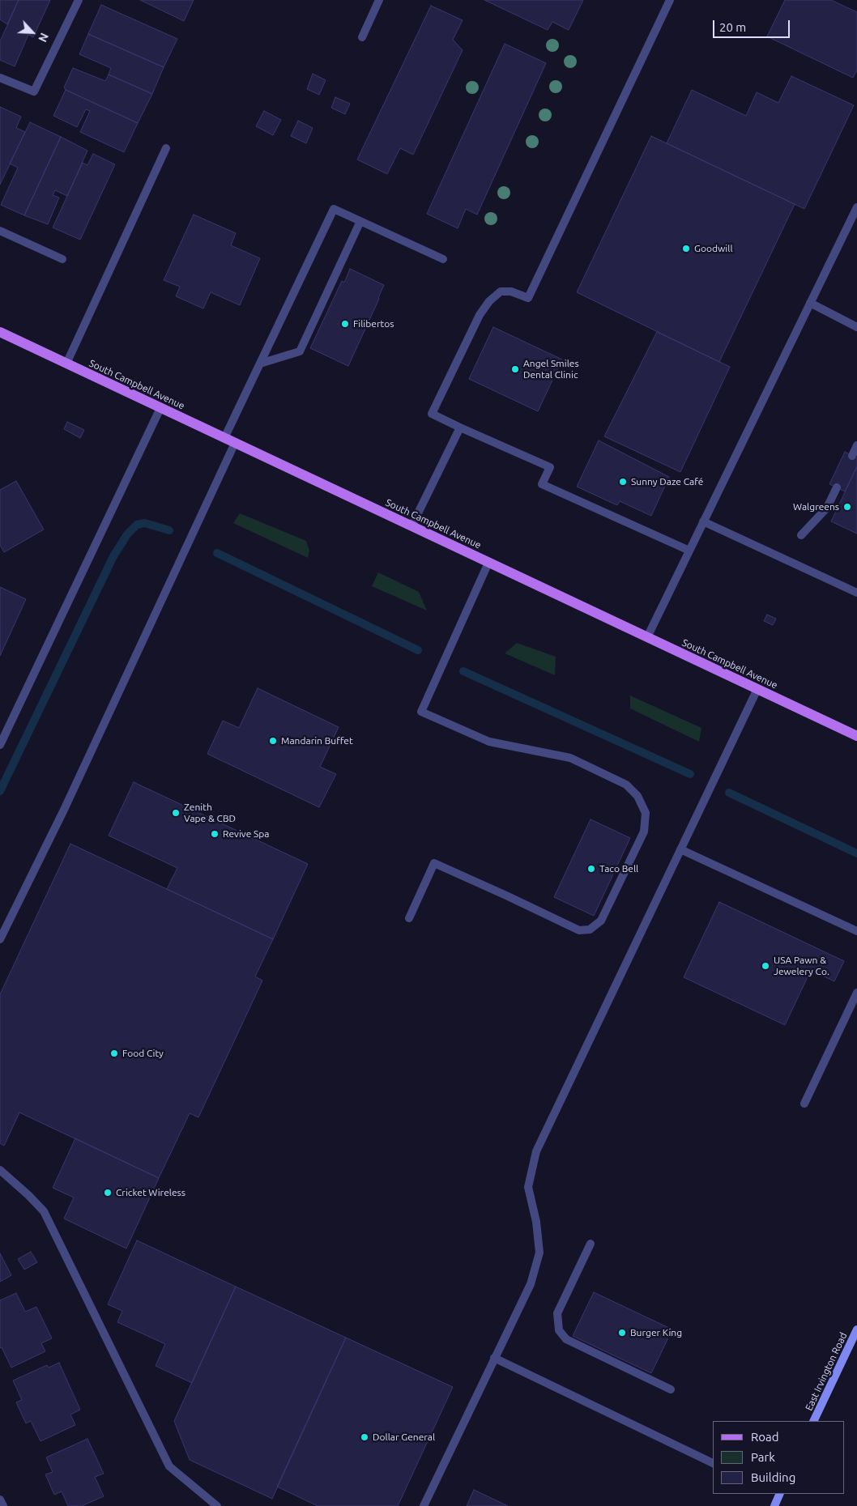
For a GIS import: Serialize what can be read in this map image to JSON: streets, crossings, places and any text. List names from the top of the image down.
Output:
{
  "streets": {
    "main road": ["South Campbell Avenue", "East Irvington Road"]
  },
  "places": [
    "Goodwill",
    "Filibertos",
    "Angel Smiles Dental Clinic",
    "Sunny Daze Café",
    "Walgreens",
    "Mandarin Buffet",
    "Zenith Vape & CBD",
    "Revive Spa",
    "Taco Bell",
    "USA Pawn & Jewelery Co.",
    "Food City",
    "Cricket Wireless",
    "Burger King",
    "Dollar General"
  ],
  "legend": ["Road", "Park", "Building"],
  "scale_bar": "20 m",
  "north": "bottom right"
}
